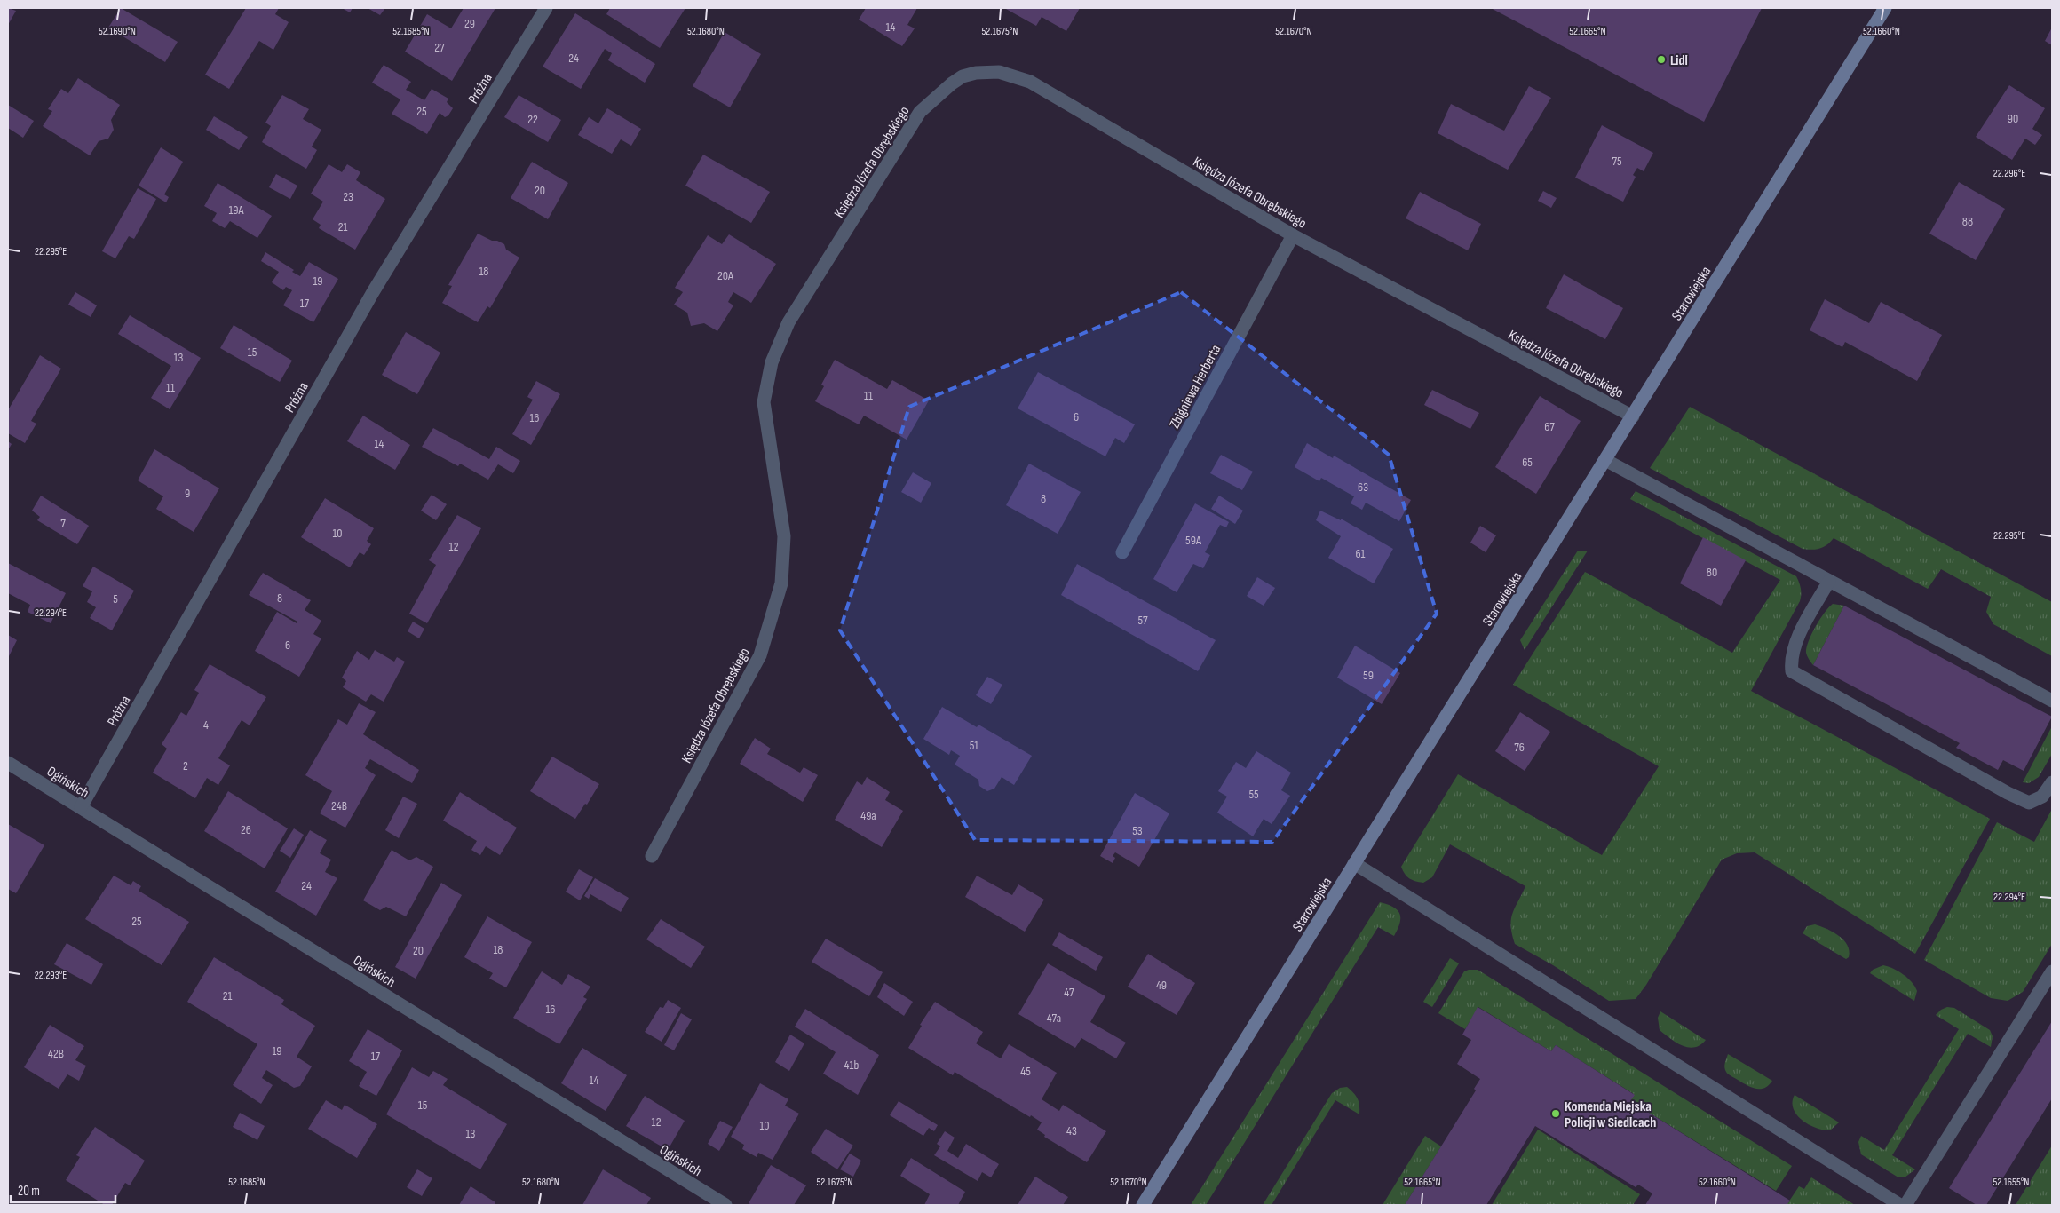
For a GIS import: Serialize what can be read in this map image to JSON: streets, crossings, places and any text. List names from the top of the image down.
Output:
{
  "streets": {
    "main road": ["Starowiejska"],
    "street": [
      "Próżna",
      "Księdza Józefa Obrębskiego",
      "Zbigniewa Herberta",
      "Ogińskich"
    ]
  },
  "crossings": [
    ["Próżna", "Ogińskich"],
    ["Księdza Józefa Obrębskiego", "Starowiejska"],
    ["Księdza Józefa Obrębskiego", "Zbigniewa Herberta"]
  ],
  "places": ["Lidl", "Komenda Miejska Policji w Siedlcach"],
  "house_numbers": [
    "29",
    "14",
    "27",
    "24",
    "25",
    "90",
    "22",
    "75",
    "20",
    "23",
    "19A",
    "88",
    "21",
    "18",
    "20A",
    "19",
    "17",
    "15",
    "13",
    "11",
    "11",
    "6",
    "16",
    "67",
    "14",
    "65",
    "63",
    "9",
    "8",
    "7",
    "10",
    "59A",
    "12",
    "61",
    "80",
    "8",
    "5",
    "57",
    "6",
    "59",
    "4",
    "51",
    "76",
    "2",
    "55",
    "24B",
    "49a",
    "26",
    "53",
    "24",
    "25",
    "18",
    "20",
    "49",
    "47",
    "21",
    "16",
    "47a",
    "19",
    "42B",
    "17",
    "41b",
    "45",
    "14",
    "15",
    "12",
    "10",
    "43",
    "13"
  ],
  "scale_bar": "20 m",
  "coordinates": [
    "52.1690°N",
    "52.1685°N",
    "52.1680°N",
    "52.1675°N",
    "52.1670°N",
    "52.1665°N",
    "52.1660°N",
    "22.296°E",
    "22.295°E",
    "22.294°E",
    "22.293°E",
    "52.1655°N"
  ]
}
